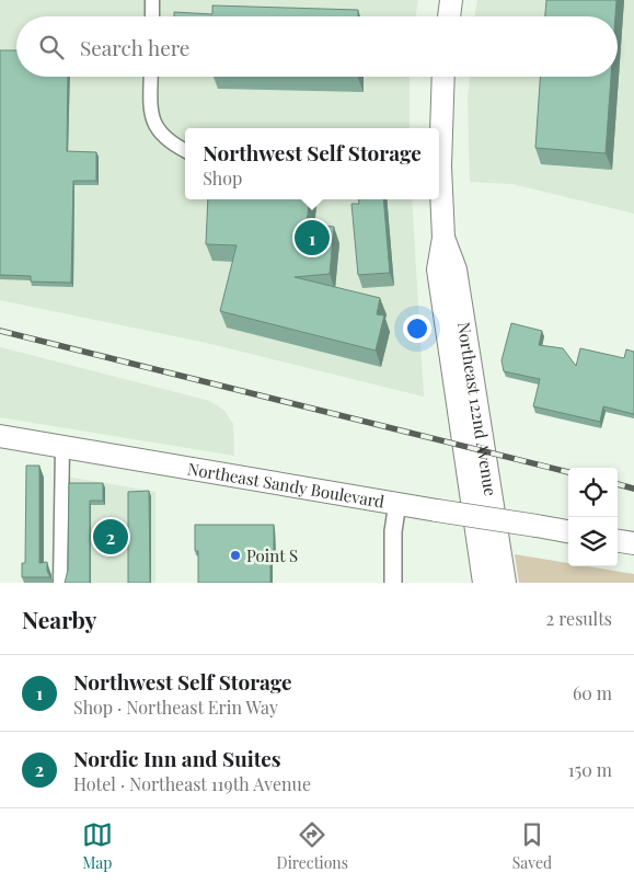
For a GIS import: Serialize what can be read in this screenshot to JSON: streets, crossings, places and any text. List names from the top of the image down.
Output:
{
  "streets": {
    "main road": ["Northeast 122nd Avenue", "Northeast Sandy Boulevard"]
  },
  "places": ["Point S"],
  "page": {
    "search": "Search here",
    "popup": ["Northwest Self Storage", "Shop"],
    "pins": ["1", "2"],
    "heading": ["Nearby", "2 results"],
    "list": [
      {
        "mark": "1",
        "name": "Northwest Self Storage",
        "note": "Shop · Northeast Erin Way",
        "value": "60 m"
      },
      {
        "mark": "2",
        "name": "Nordic Inn and Suites",
        "note": "Hotel · Northeast 119th Avenue",
        "value": "150 m"
      }
    ],
    "nav": ["Map", "Directions", "Saved"]
  }
}
